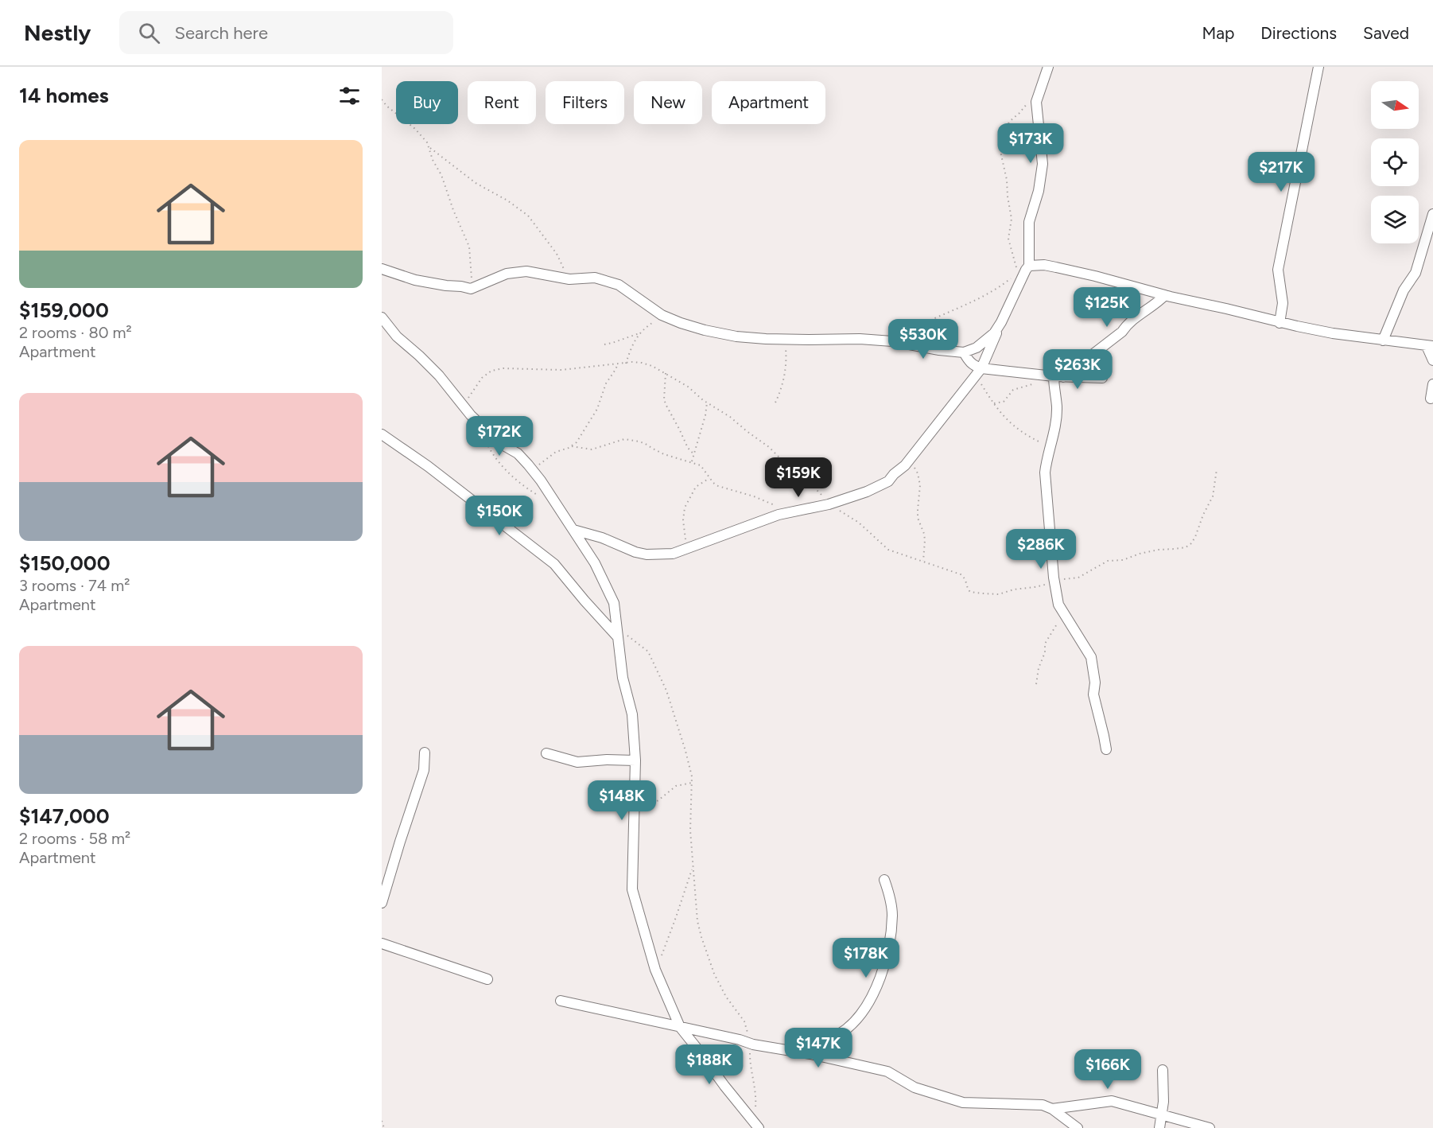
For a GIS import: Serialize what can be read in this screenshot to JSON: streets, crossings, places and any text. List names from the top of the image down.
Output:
{
  "north": "right",
  "page": {
    "header": "Nestly",
    "search": "Search here",
    "nav": ["Map", "Directions", "Saved"],
    "heading": "14 homes",
    "chip": [
      "Buy",
      "Rent",
      "Filters",
      "New",
      "Apartment"
    ],
    "price": [
      "$173K",
      "$217K",
      "$125K",
      "$530K",
      "$263K",
      "$172K",
      "$159K",
      "$150K",
      "$286K",
      "$148K",
      "$178K",
      "$147K",
      "$188K",
      "$166K"
    ],
    "list": [
      {
        "name": "$159,000",
        "note": "2 rooms · 80 m² · Apartment"
      },
      {
        "name": "$150,000",
        "note": "3 rooms · 74 m² · Apartment"
      },
      {
        "name": "$147,000",
        "note": "2 rooms · 58 m² · Apartment"
      }
    ]
  }
}
